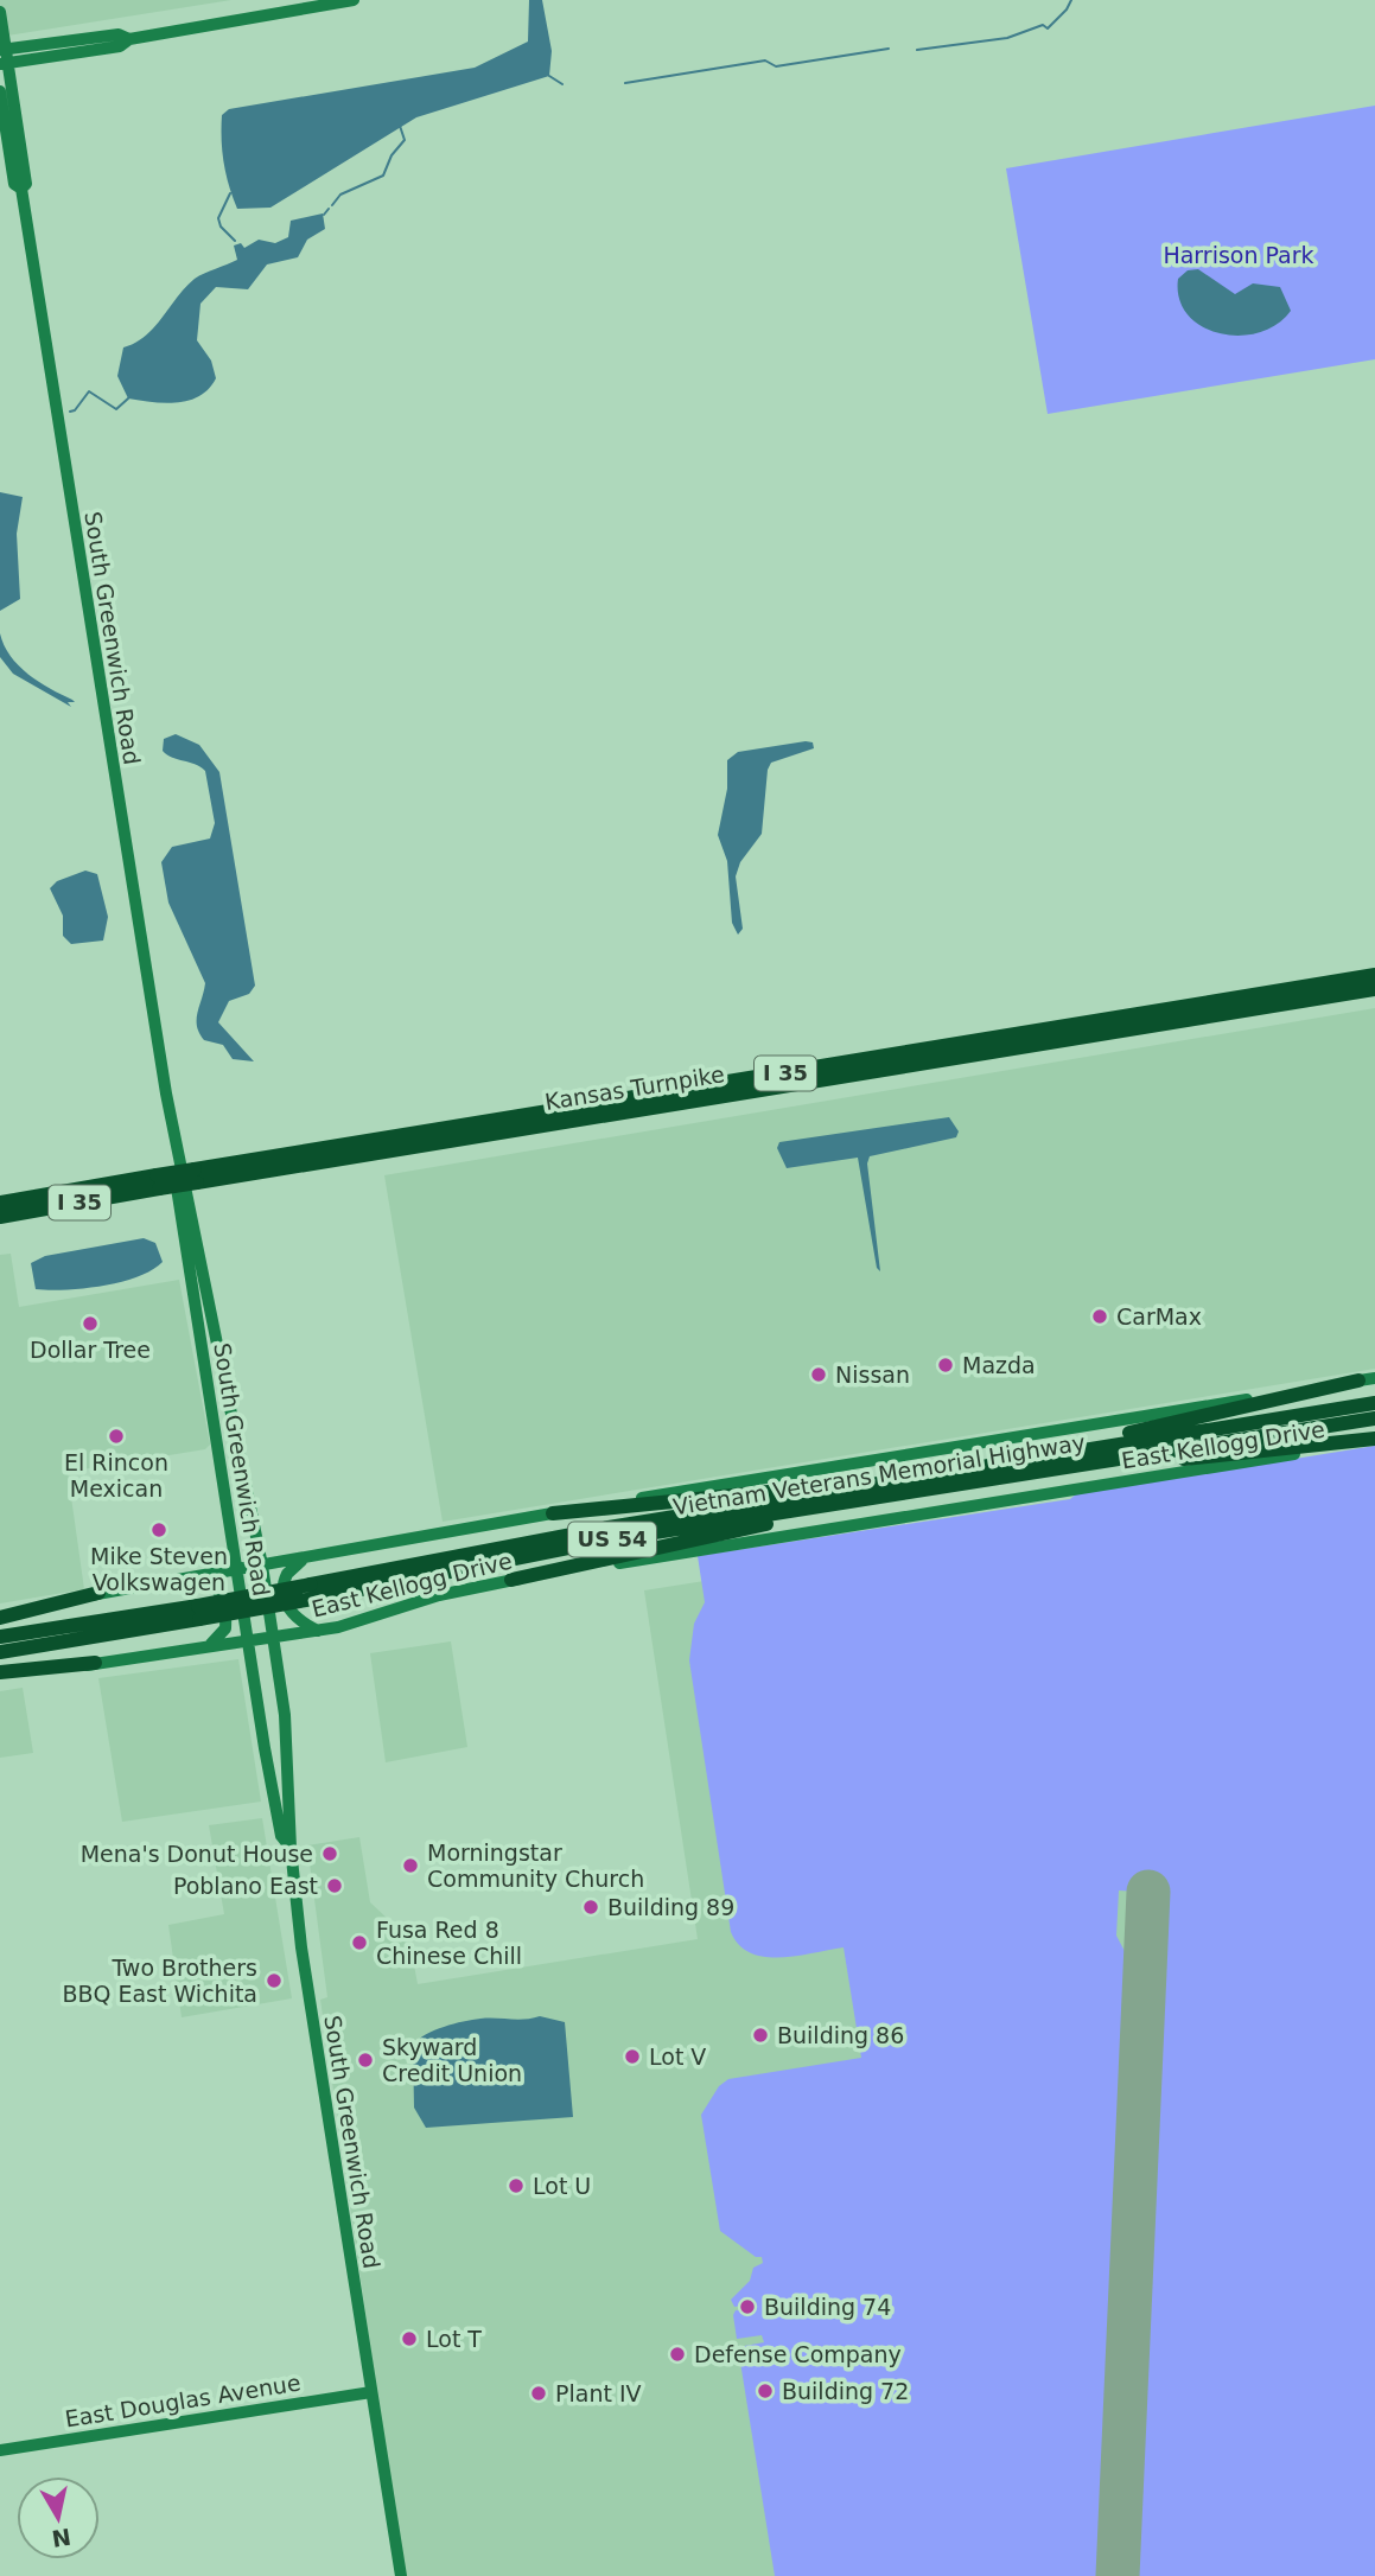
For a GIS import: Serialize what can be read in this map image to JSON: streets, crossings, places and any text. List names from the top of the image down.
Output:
{
  "streets": {
    "highway": [
      "I 35",
      "Kansas Turnpike",
      "Vietnam Veterans Memorial Highway",
      "US 54"
    ],
    "main road": ["South Greenwich Road", "East Kellogg Drive", "East Douglas Avenue"]
  },
  "crossings": [
    ["South Greenwich Road", "East Kellogg Drive"],
    ["South Greenwich Road", "East Douglas Avenue"]
  ],
  "parks": ["Harrison Park"],
  "places": [
    "CarMax",
    "Dollar Tree",
    "Mazda",
    "Nissan",
    "El Rincon Mexican",
    "Mike Steven Volkswagen",
    "Mena's Donut House",
    "Morningstar Community Church",
    "Poblano East",
    "Building 89",
    "Fusa Red 8 Chinese Chill",
    "Two Brothers BBQ East Wichita",
    "Building 86",
    "Lot V",
    "Skyward Credit Union",
    "Lot U",
    "Building 74",
    "Lot T",
    "Defense Company",
    "Building 72",
    "Plant IV"
  ],
  "north": "bottom"
}
